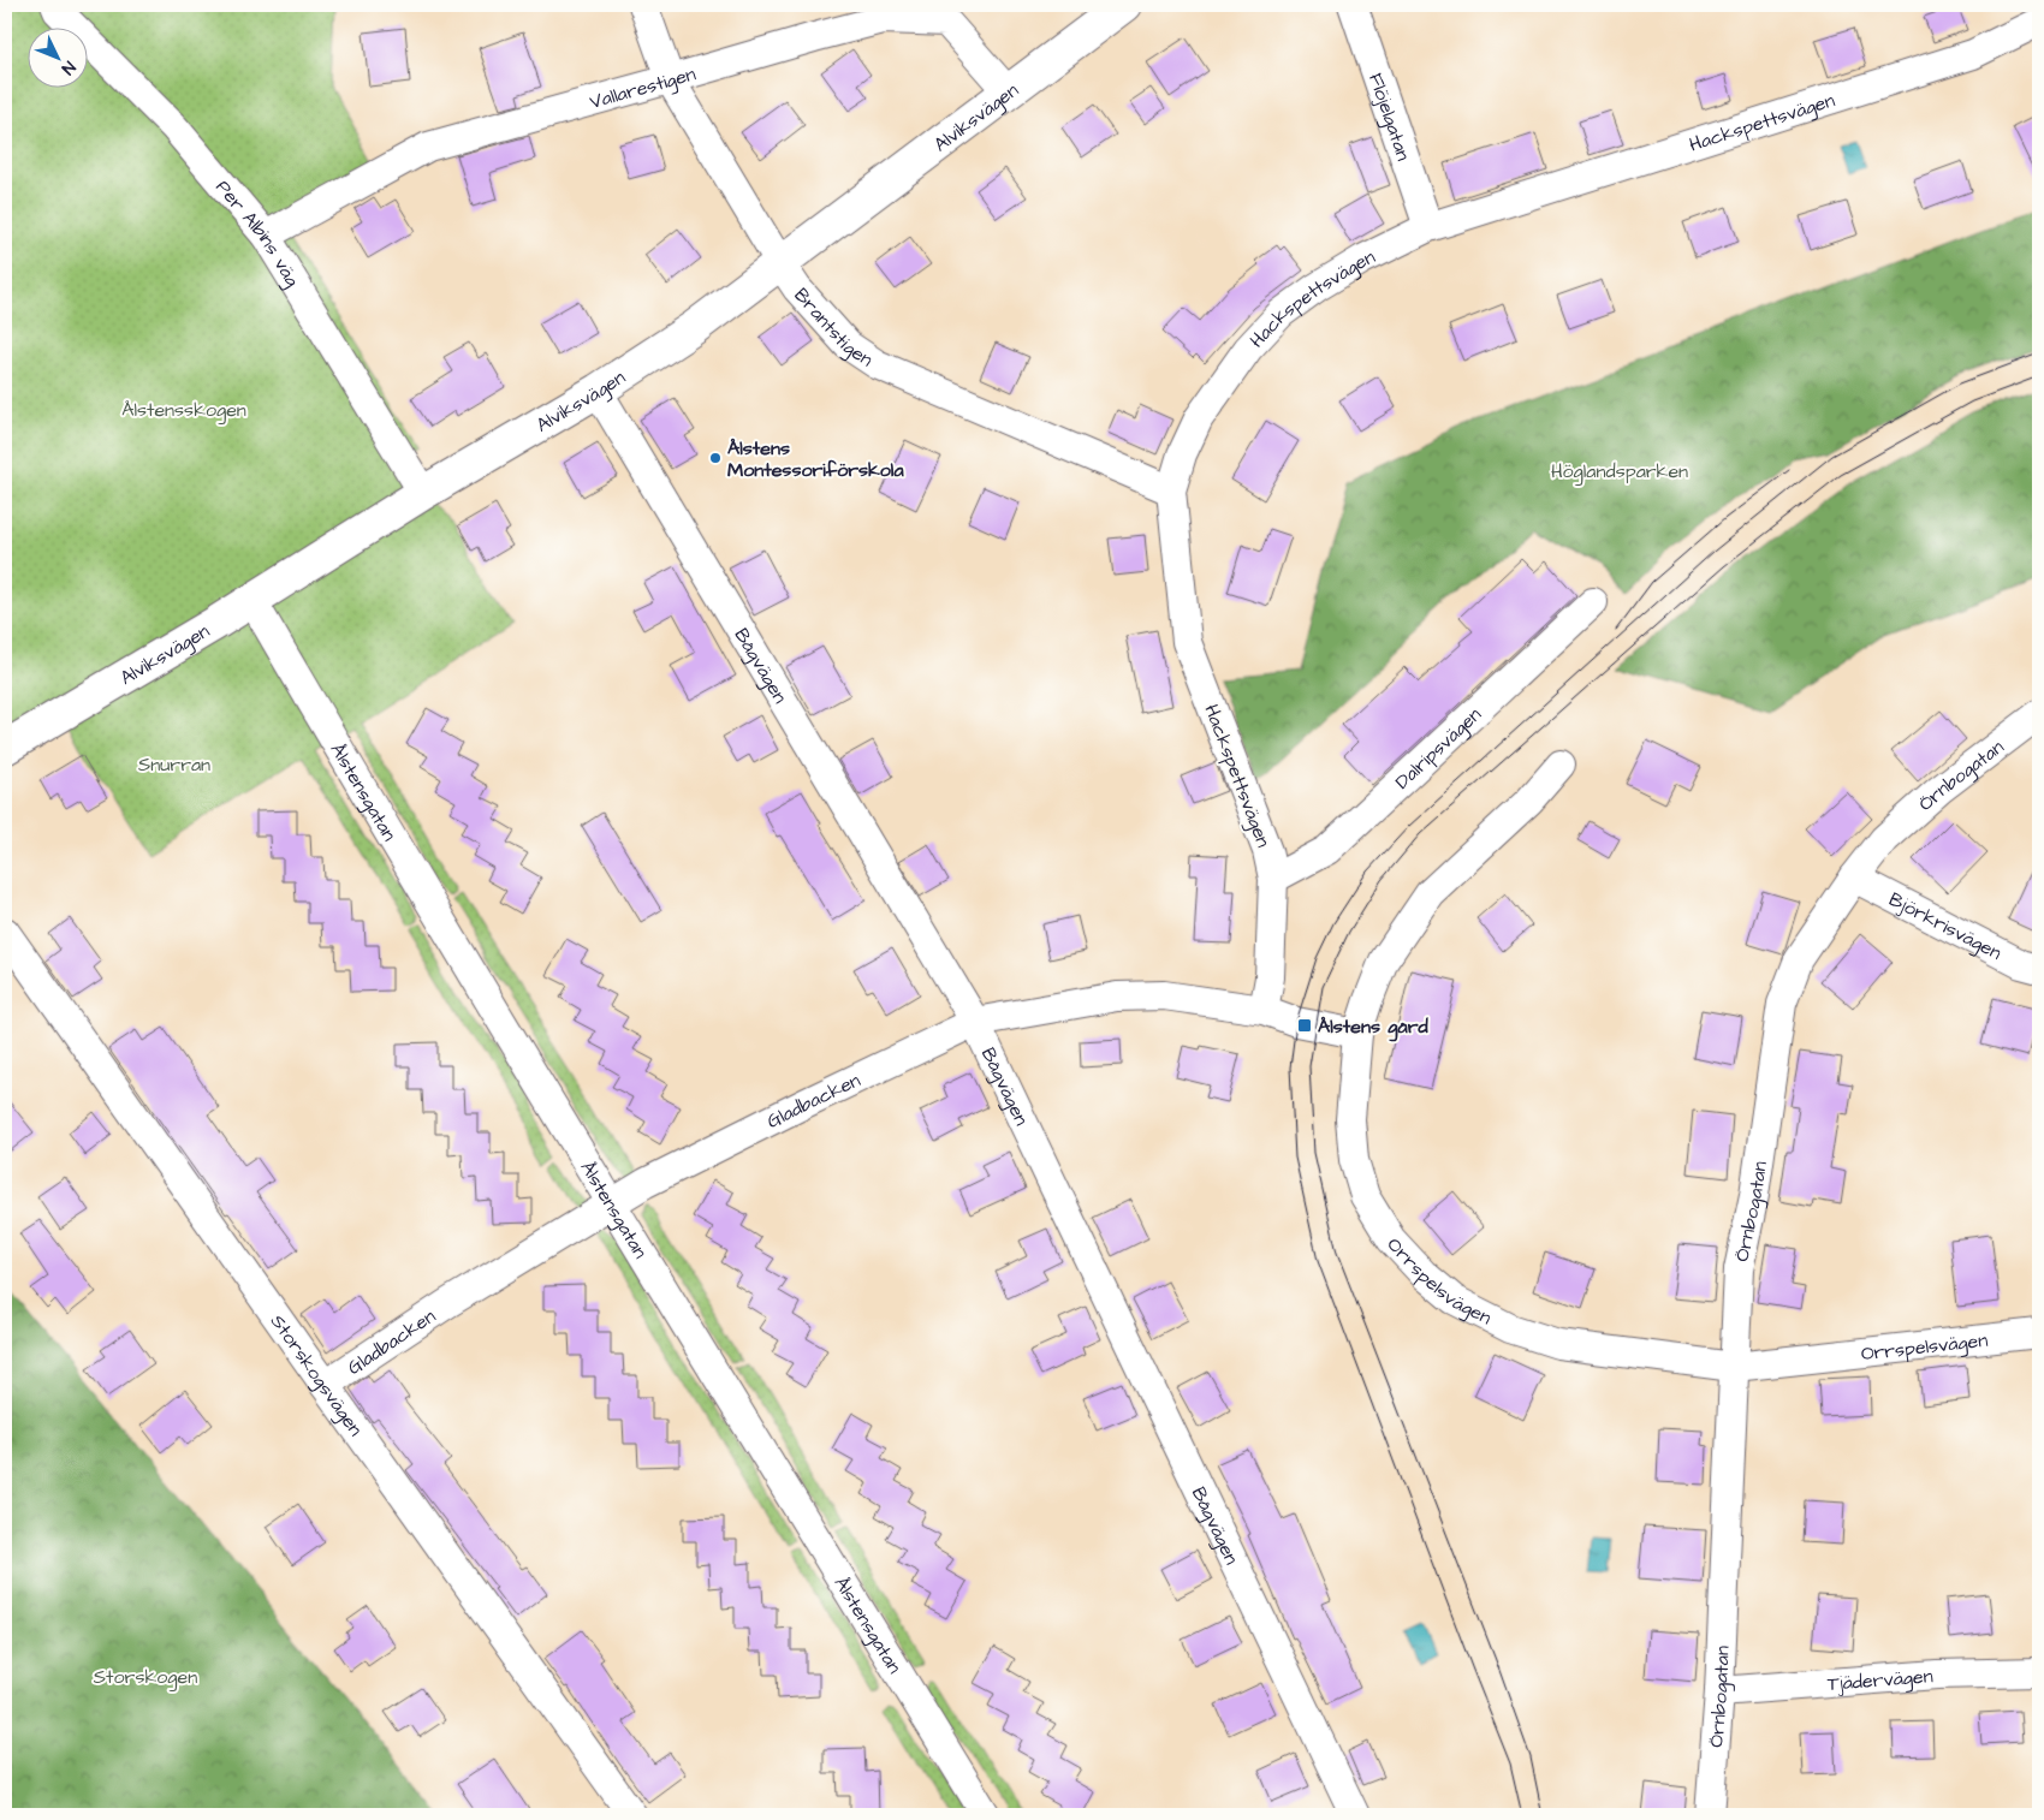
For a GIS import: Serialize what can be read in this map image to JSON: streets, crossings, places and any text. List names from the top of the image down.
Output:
{
  "streets": {
    "street": [
      "Vallarestigen",
      "Flöjelgatan",
      "Alviksvägen",
      "Hackspettsvägen",
      "Per Albins väg",
      "Brantstigen",
      "Bågvägen",
      "Dalripsvägen",
      "Örnbogatan",
      "Ålstensgatan",
      "Björkrisvägen",
      "Gladbacken",
      "Orrspelsvägen",
      "Storskogsvägen",
      "Tjädervägen"
    ]
  },
  "crossings": [
    ["Vallarestigen", "Alviksvägen"],
    ["Vallarestigen", "Per Albins väg"],
    ["Vallarestigen", "Brantstigen"],
    ["Flöjelgatan", "Hackspettsvägen"],
    ["Alviksvägen", "Per Albins väg"],
    ["Alviksvägen", "Brantstigen"],
    ["Alviksvägen", "Bågvägen"],
    ["Alviksvägen", "Ålstensgatan"],
    ["Hackspettsvägen", "Brantstigen"],
    ["Hackspettsvägen", "Dalripsvägen"],
    ["Hackspettsvägen", "Gladbacken"],
    ["Bågvägen", "Gladbacken"],
    ["Örnbogatan", "Björkrisvägen"],
    ["Örnbogatan", "Orrspelsvägen"],
    ["Örnbogatan", "Tjädervägen"],
    ["Ålstensgatan", "Gladbacken"],
    ["Gladbacken", "Orrspelsvägen"],
    ["Gladbacken", "Storskogsvägen"]
  ],
  "parks": [
    "Ålstensskogen",
    "Höglandsparken",
    "Snurran",
    "Storskogen"
  ],
  "places": {
    "other": ["Ålstens Montessoriförskola"],
    "transit": ["Ålstens gård"]
  },
  "north": "bottom right"
}
